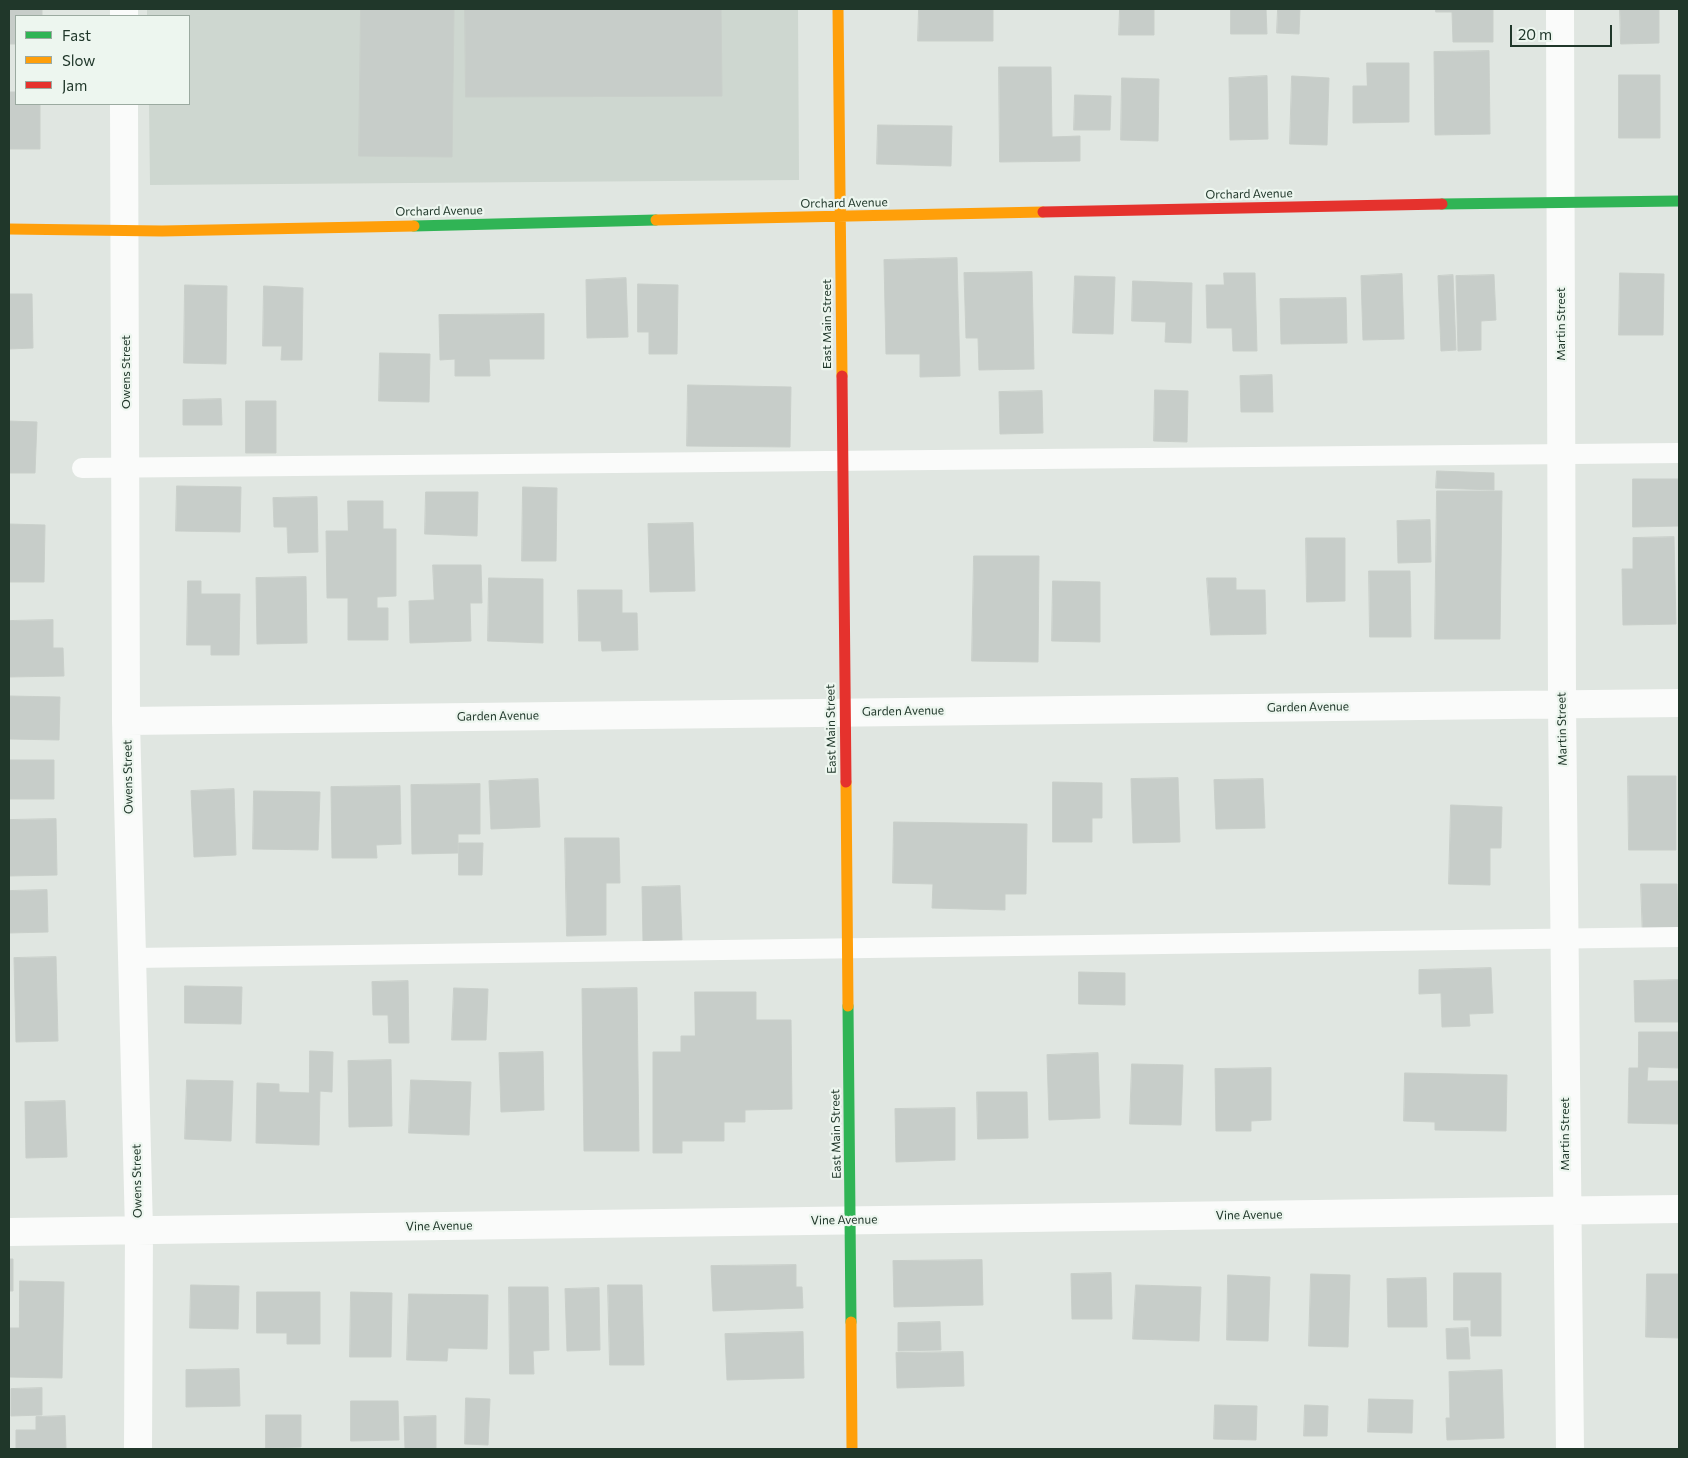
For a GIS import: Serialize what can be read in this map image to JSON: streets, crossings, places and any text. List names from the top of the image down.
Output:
{
  "streets": {
    "street": [
      "Orchard Avenue",
      "East Main Street",
      "Martin Street",
      "Owens Street",
      "Garden Avenue",
      "Vine Avenue"
    ]
  },
  "crossings": [
    ["Orchard Avenue", "East Main Street"],
    ["Orchard Avenue", "Martin Street"],
    ["Orchard Avenue", "Owens Street"],
    ["East Main Street", "Garden Avenue"],
    ["East Main Street", "Vine Avenue"],
    ["Martin Street", "Garden Avenue"],
    ["Martin Street", "Vine Avenue"],
    ["Owens Street", "Garden Avenue"],
    ["Owens Street", "Vine Avenue"]
  ],
  "legend": ["Fast", "Slow", "Jam"],
  "scale_bar": "20 m"
}
